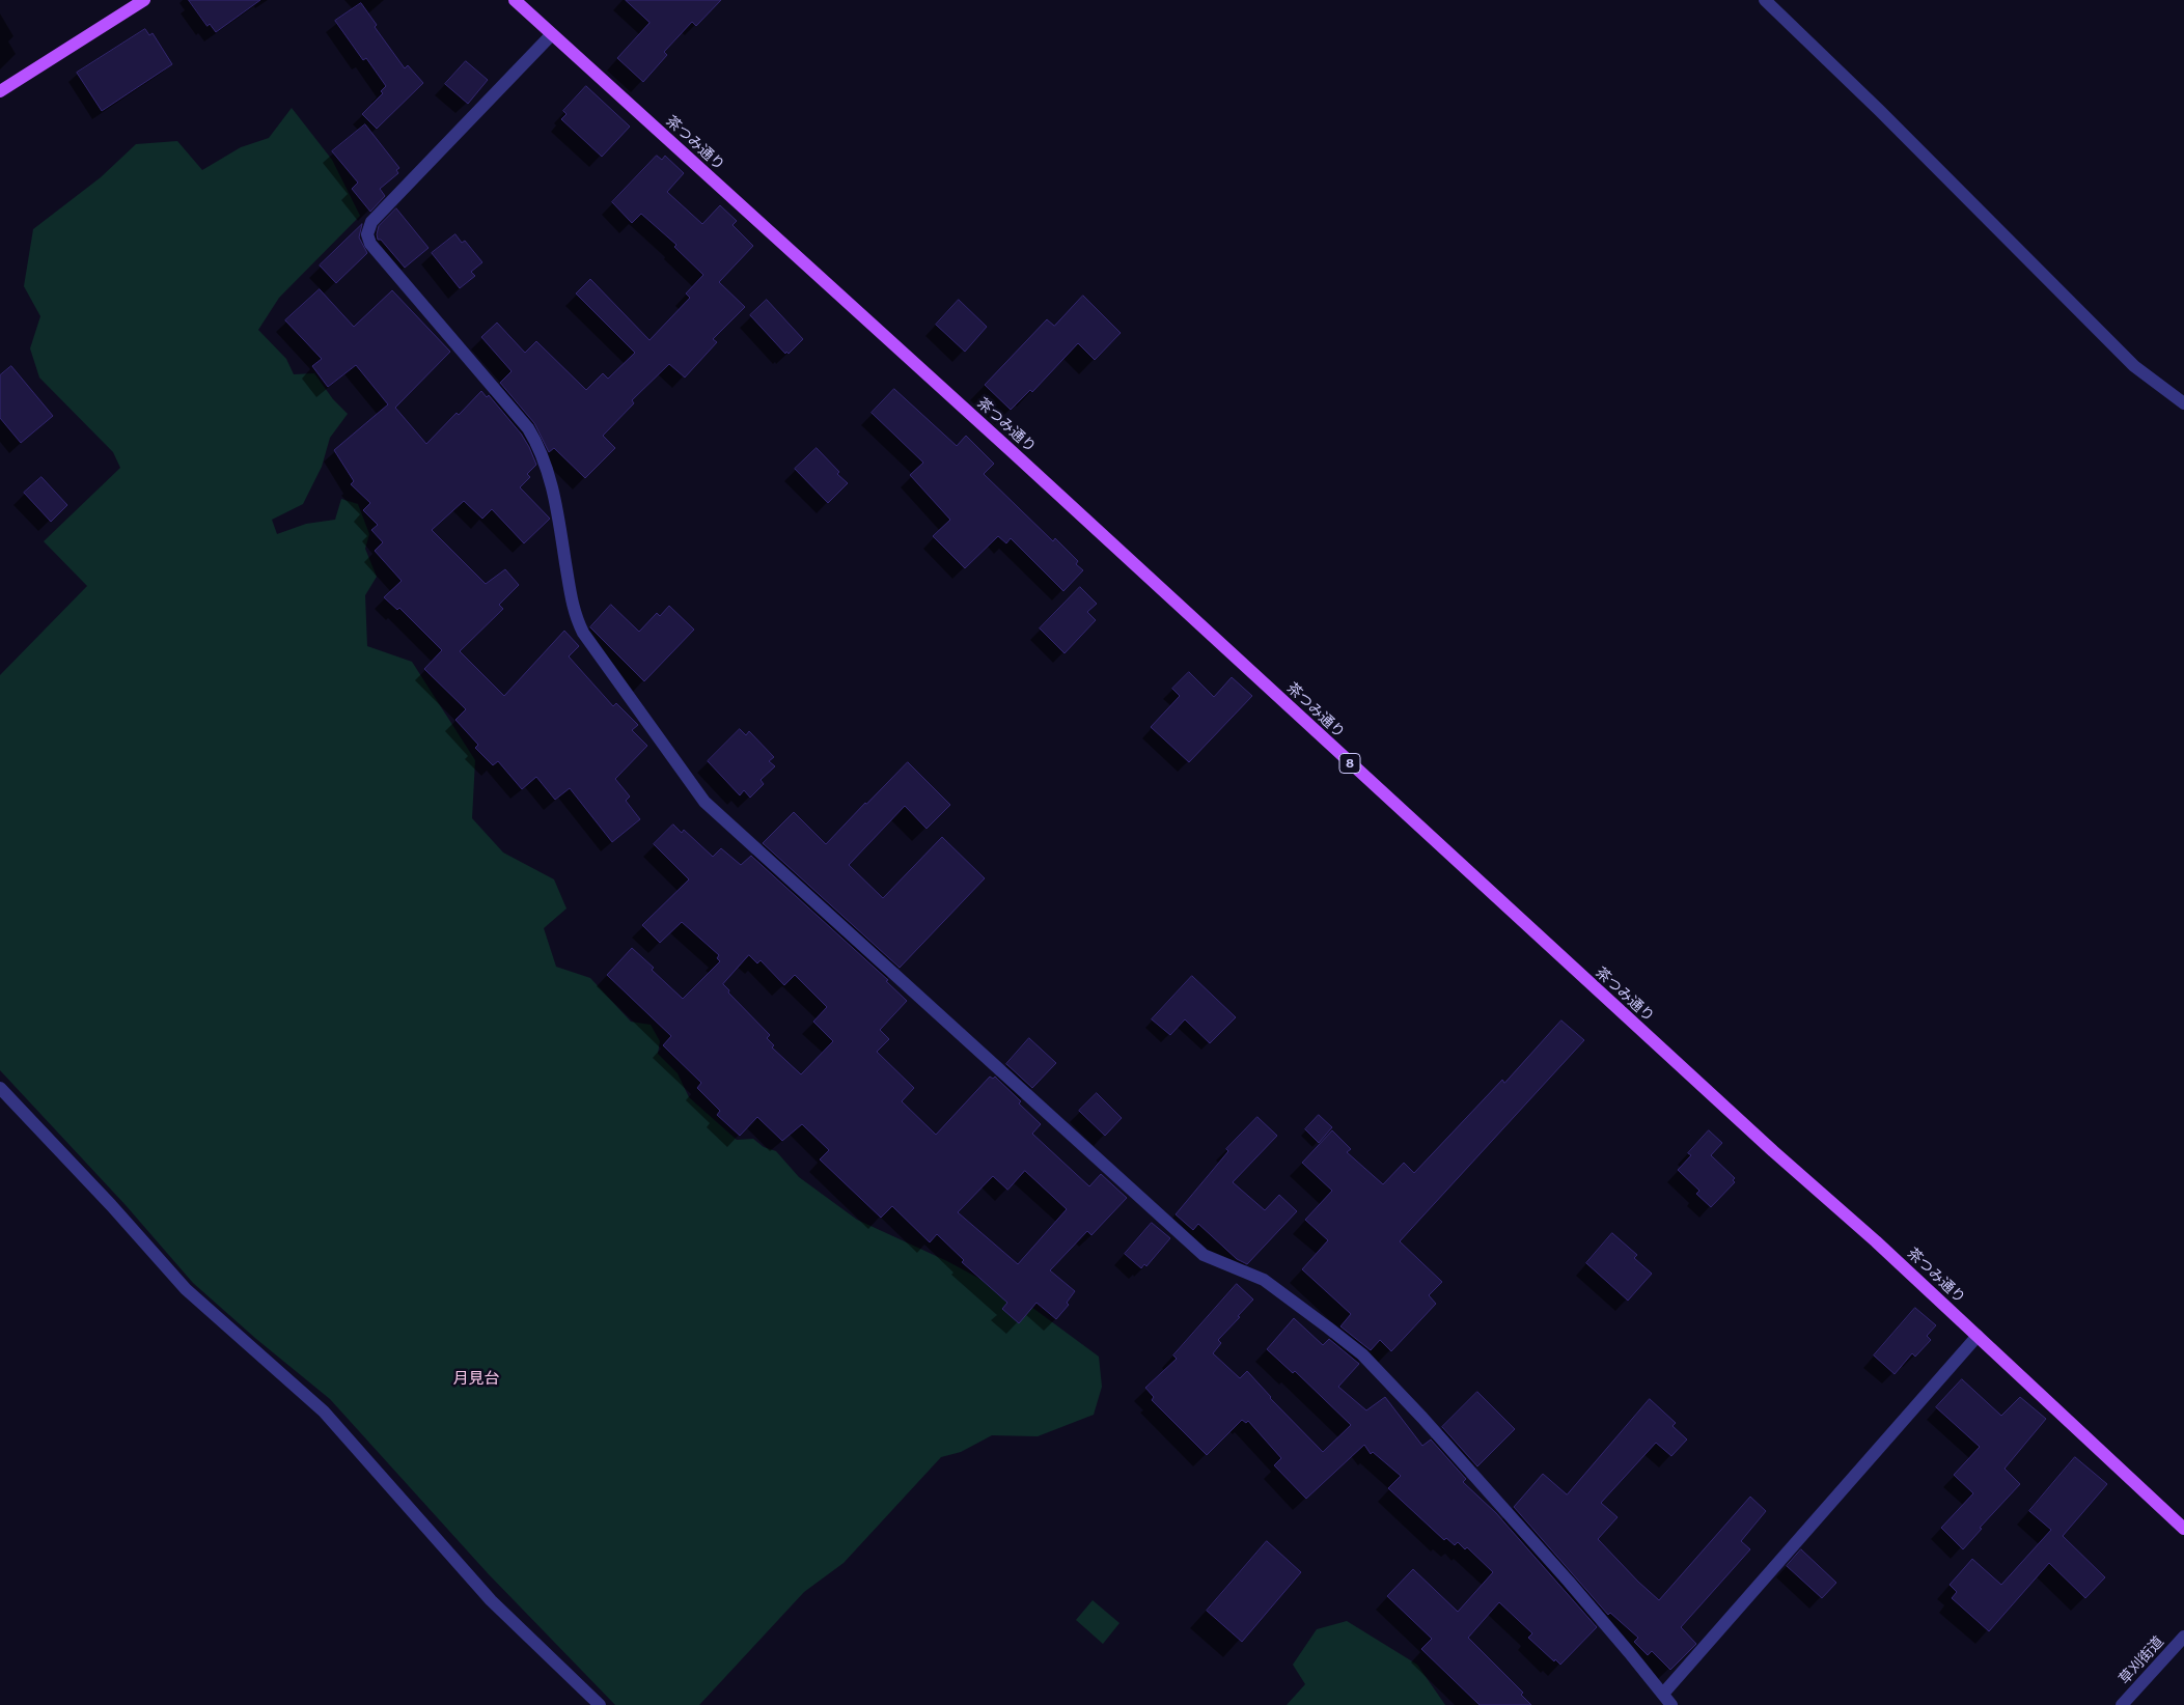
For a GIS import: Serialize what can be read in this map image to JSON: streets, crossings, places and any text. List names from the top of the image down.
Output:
{
  "streets": {
    "main road": ["茶つみ通り", "8"],
    "street": ["草刈街道"]
  },
  "districts": ["月見台"]
}
